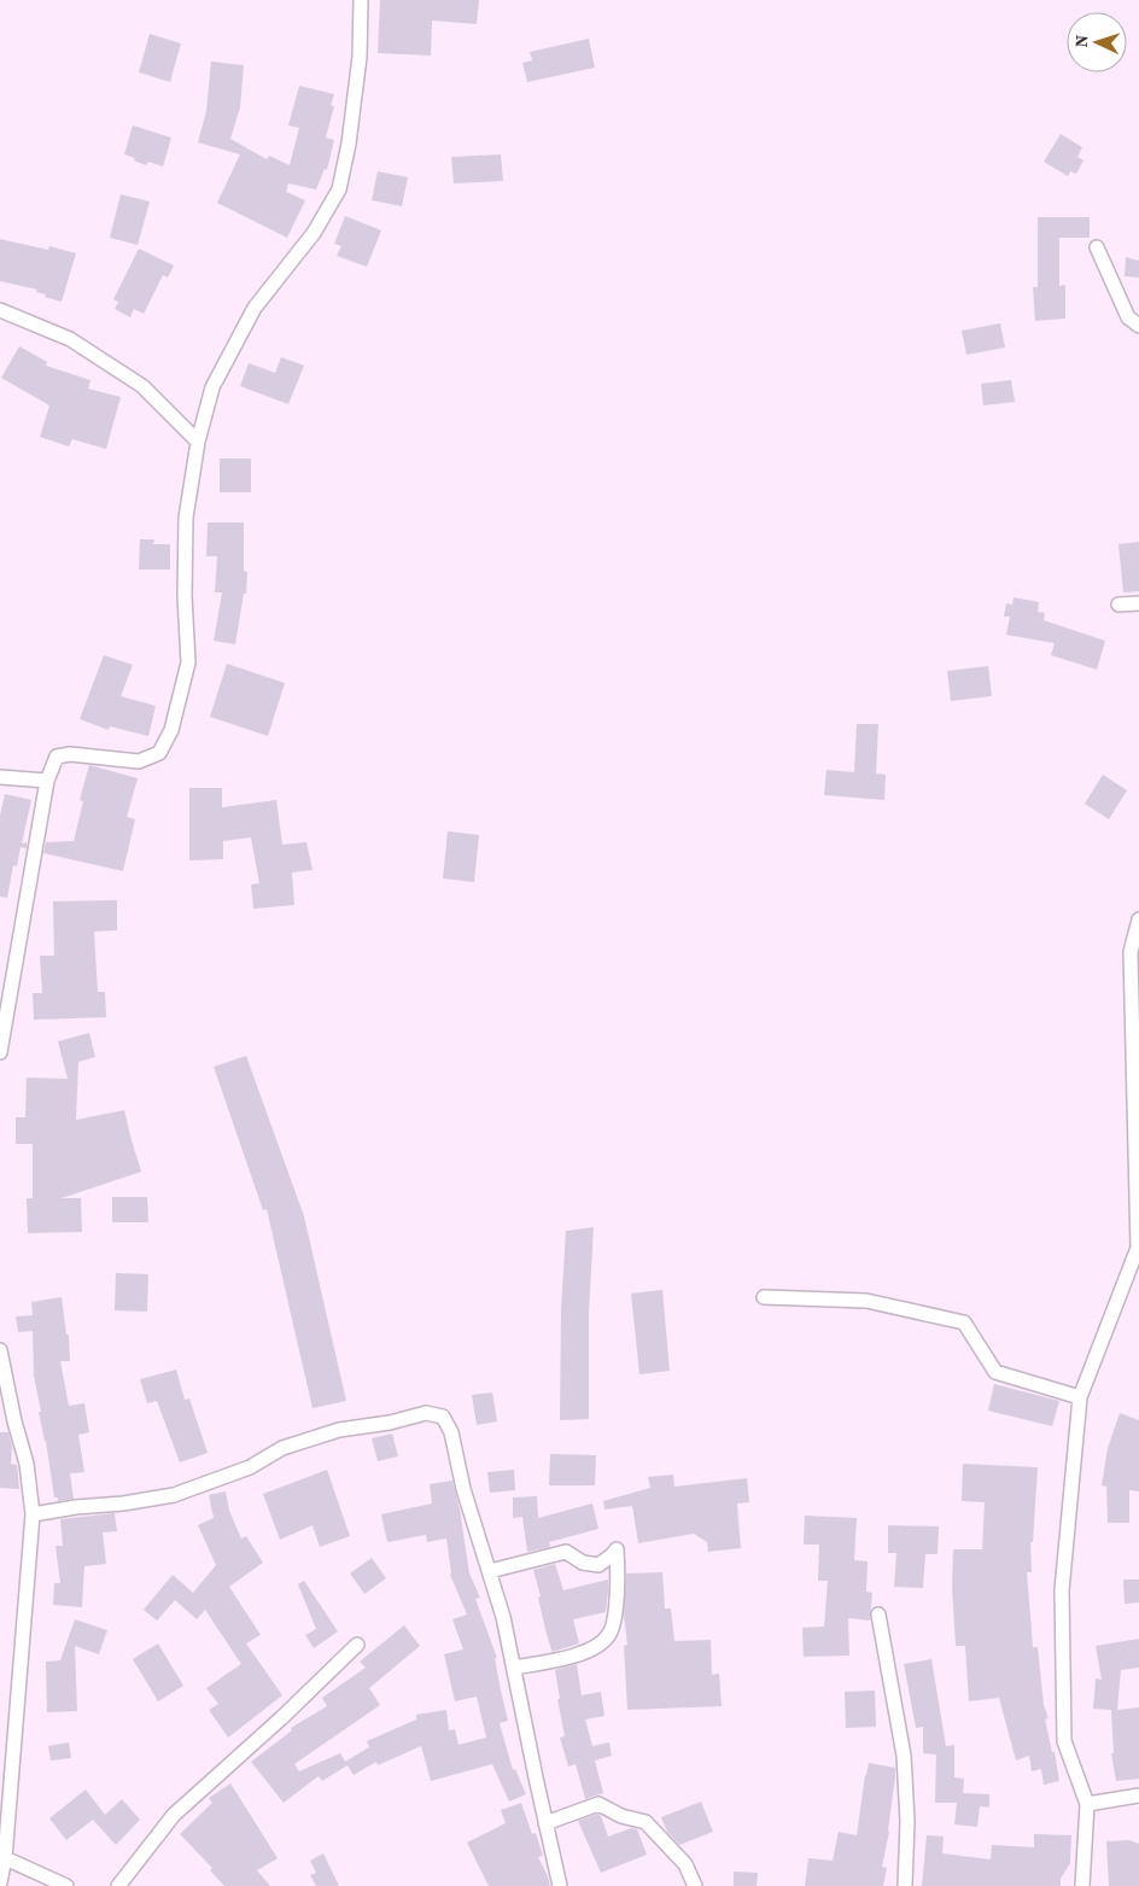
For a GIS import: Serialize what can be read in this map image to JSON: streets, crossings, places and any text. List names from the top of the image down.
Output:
{
  "north": "left"
}
